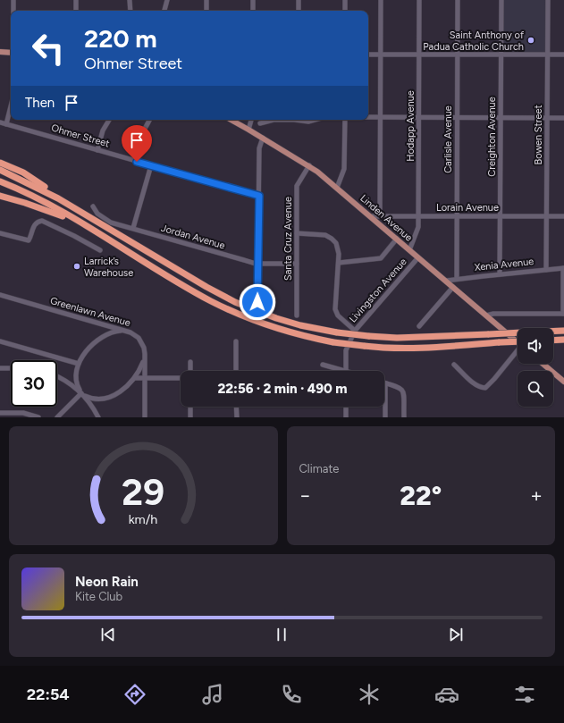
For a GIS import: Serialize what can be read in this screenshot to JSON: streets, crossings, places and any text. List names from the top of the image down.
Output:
{
  "streets": {
    "main road": ["Linden Avenue"],
    "street": [
      "Hodapp Avenue",
      "Bowen Street",
      "Ohmer Street",
      "Creighton Avenue",
      "Carlisle Avenue",
      "Lorain Avenue",
      "Jordan Avenue",
      "Santa Cruz Avenue",
      "Xenia Avenue",
      "Livingston Avenue",
      "Greenlawn Avenue"
    ]
  },
  "crossings": [
    ["Hodapp Avenue", "Lorain Avenue"],
    ["Hodapp Avenue", "Linden Avenue"],
    ["Bowen Street", "Lorain Avenue"],
    ["Bowen Street", "Xenia Avenue"],
    ["Creighton Avenue", "Lorain Avenue"],
    ["Creighton Avenue", "Xenia Avenue"],
    ["Carlisle Avenue", "Lorain Avenue"],
    ["Carlisle Avenue", "Xenia Avenue"],
    ["Lorain Avenue", "Linden Avenue"],
    ["Linden Avenue", "Santa Cruz Avenue"],
    ["Linden Avenue", "Xenia Avenue"],
    ["Linden Avenue", "Livingston Avenue"],
    ["Jordan Avenue", "Santa Cruz Avenue"]
  ],
  "places": ["Saint Anthony of Padua Catholic Church", "Larrick’s Warehouse"],
  "page": {
    "turn": ["220 m", "Ohmer Street"],
    "then": "Then",
    "limit": "30",
    "trip": "22:56 · 2 min · 490 m",
    "tile": "Climate",
    "heat": ["−", "22°", "+"],
    "song": ["Neon Rain", "Kite Club"],
    "tabs": "22:54",
    "gauge": ["29", "km/h"]
  }
}
